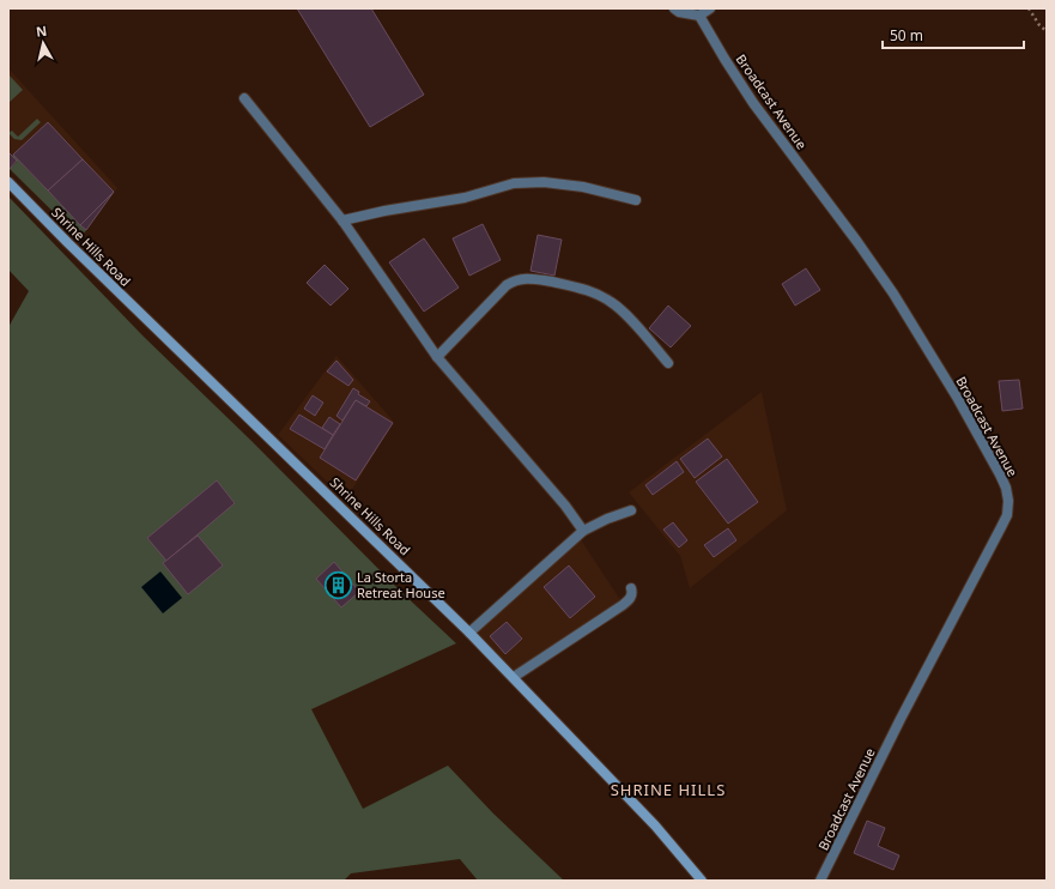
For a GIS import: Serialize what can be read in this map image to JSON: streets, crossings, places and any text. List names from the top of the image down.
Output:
{
  "streets": {
    "street": ["Broadcast Avenue", "Shrine Hills Road"]
  },
  "districts": ["SHRINE HILLS"],
  "places": {
    "building": ["La Storta Retreat House"]
  },
  "scale_bar": "50 m",
  "north": "top"
}
